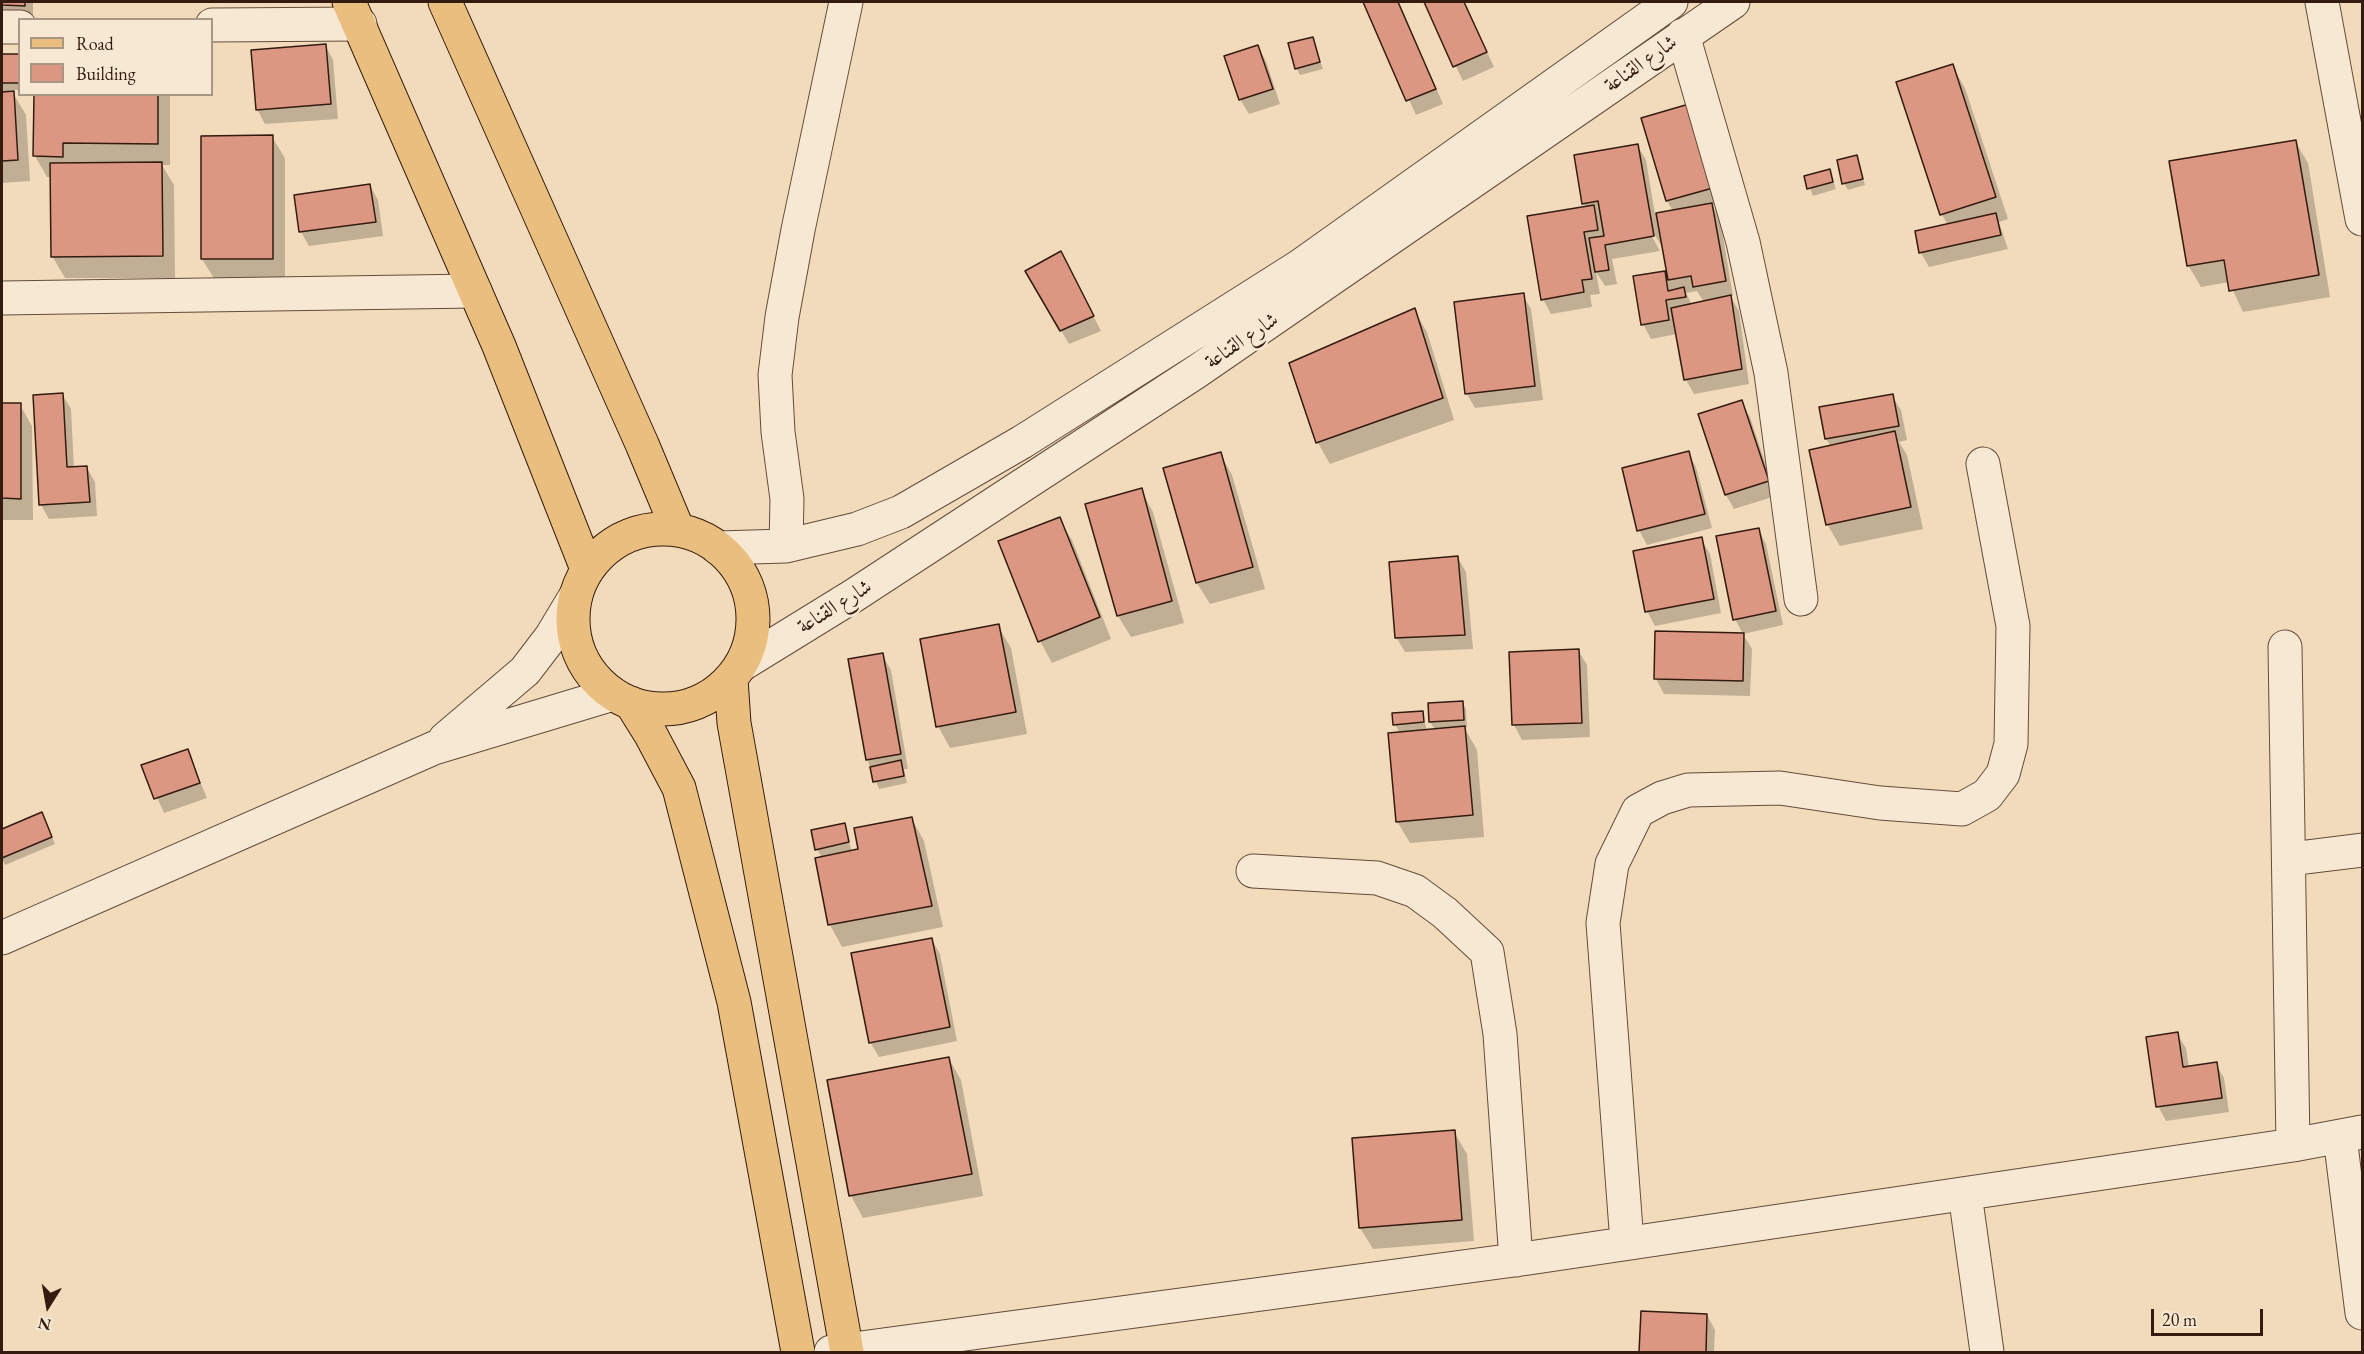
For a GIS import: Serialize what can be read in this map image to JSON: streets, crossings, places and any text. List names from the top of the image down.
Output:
{
  "streets": {
    "street": ["شارع القناعة"]
  },
  "legend": ["Road", "Building"],
  "scale_bar": "20 m",
  "north": "bottom"
}
